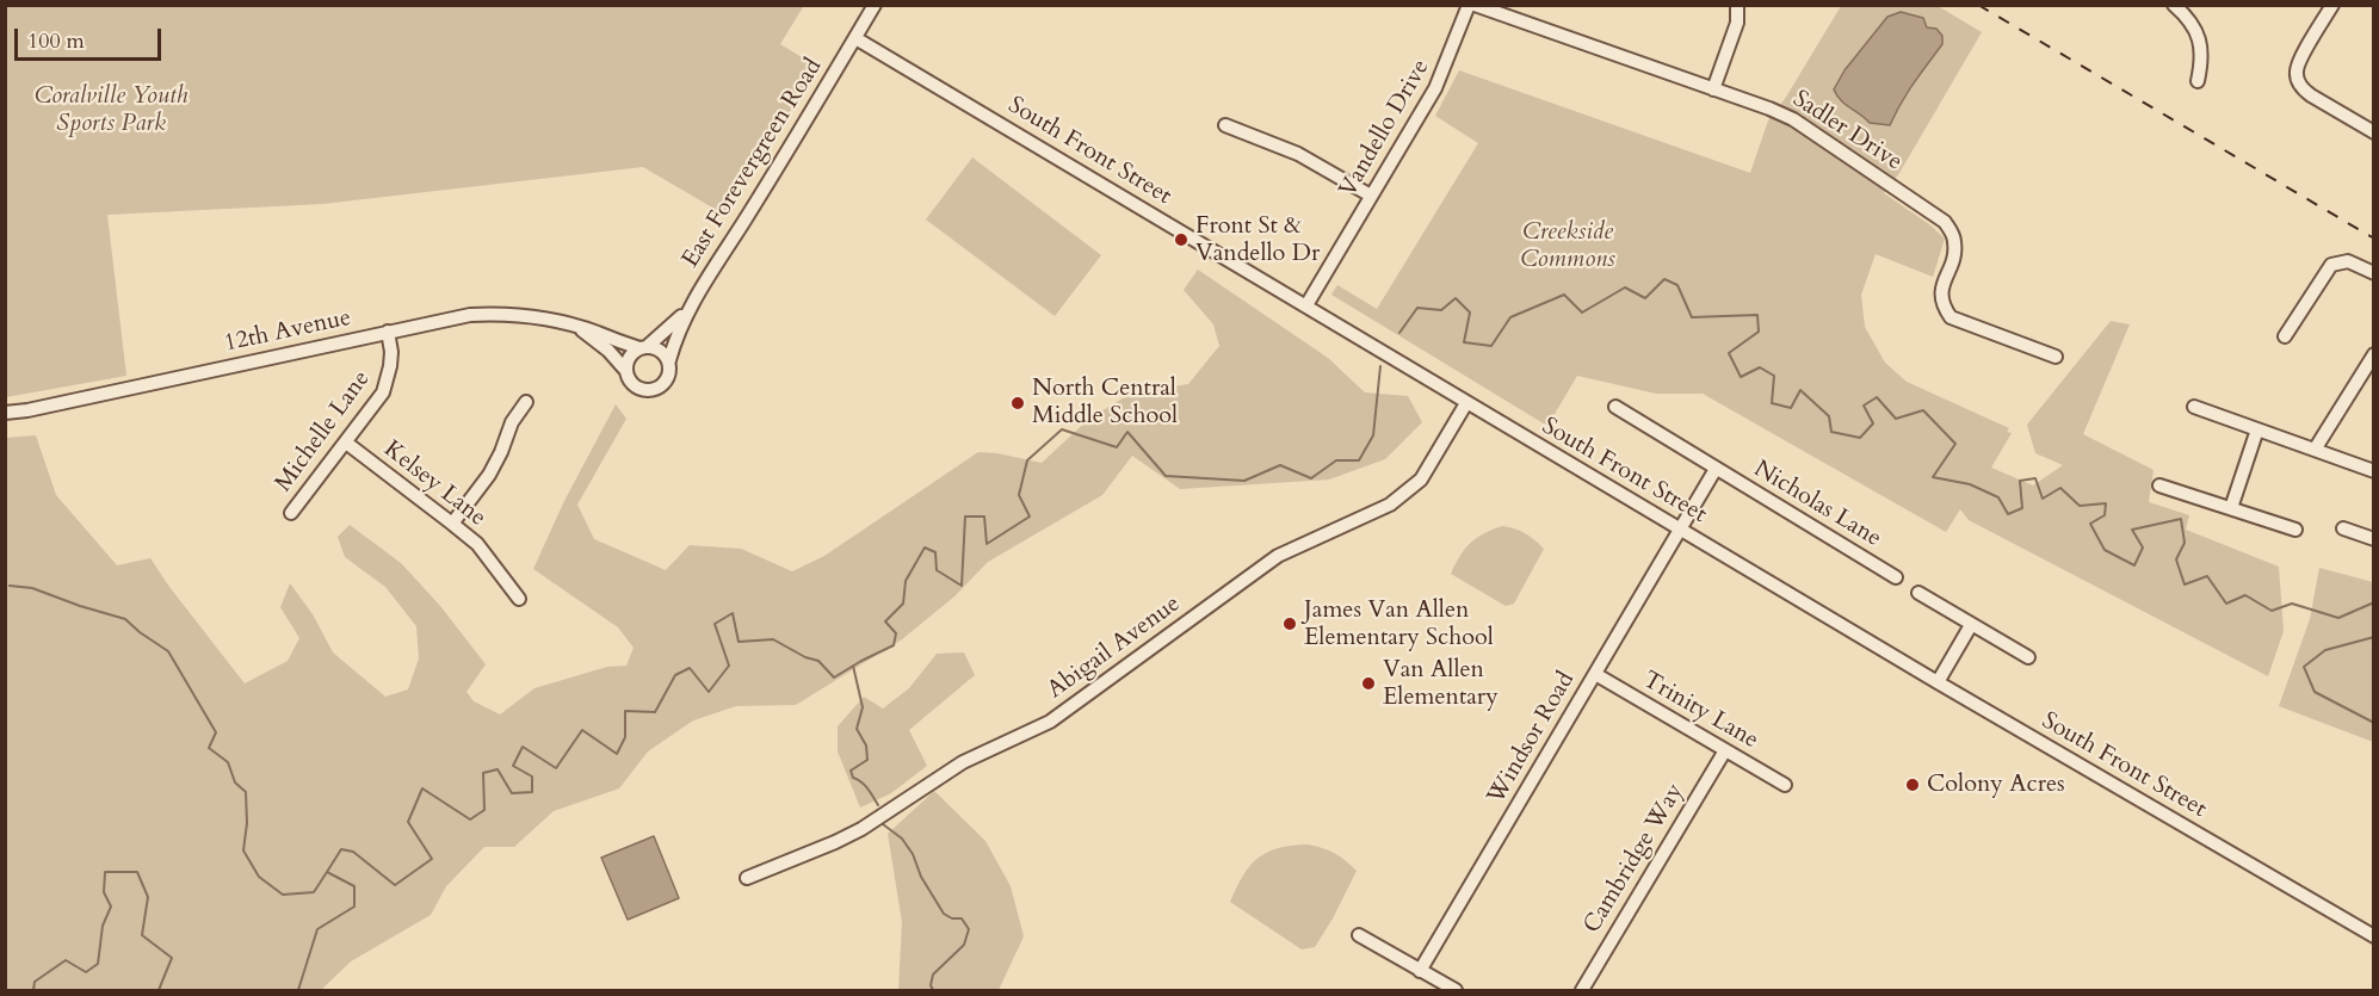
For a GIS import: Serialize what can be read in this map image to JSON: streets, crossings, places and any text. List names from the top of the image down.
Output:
{
  "streets": {
    "street": [
      "Vandello Drive",
      "Sadler Drive",
      "South Front Street",
      "East Forevergreen Road",
      "12th Avenue",
      "Michelle Lane",
      "Kelsey Lane",
      "Nicholas Lane",
      "Abigail Avenue",
      "Trinity Lane",
      "Windsor Road",
      "Cambridge Way"
    ]
  },
  "crossings": [
    ["Vandello Drive", "South Front Street"],
    ["South Front Street", "East Forevergreen Road"],
    ["South Front Street", "Nicholas Lane"],
    ["South Front Street", "Abigail Avenue"],
    ["South Front Street", "Windsor Road"],
    ["East Forevergreen Road", "12th Avenue"],
    ["12th Avenue", "Michelle Lane"],
    ["Michelle Lane", "Kelsey Lane"],
    ["Nicholas Lane", "Windsor Road"],
    ["Trinity Lane", "Windsor Road"],
    ["Trinity Lane", "Cambridge Way"]
  ],
  "parks": ["Coralville Youth Sports Park", "Creekside Commons"],
  "places": [
    "Front St & Vandello Dr",
    "North Central Middle School",
    "James Van Allen Elementary School",
    "Van Allen Elementary",
    "Colony Acres"
  ],
  "scale_bar": "100 m"
}
